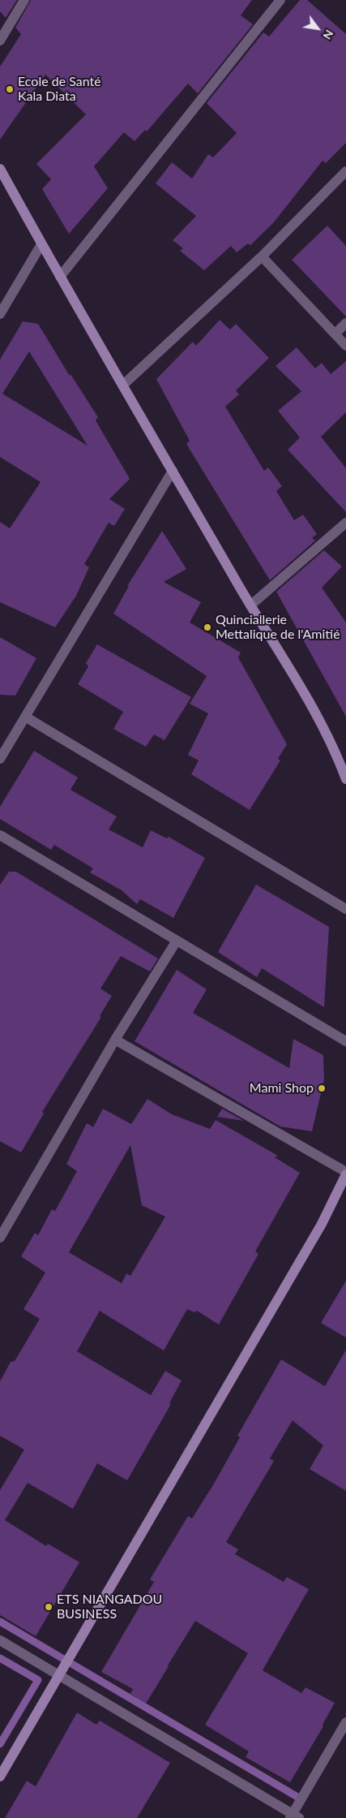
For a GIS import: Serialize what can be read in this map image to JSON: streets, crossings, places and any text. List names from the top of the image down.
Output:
{
  "places": [
    "Ecole de Santé Kala Diata",
    "Quinciallerie Mettalique de l'Amitié",
    "Mami Shop",
    "ETS NIANGADOU BUSINESS"
  ],
  "north": "bottom right"
}
